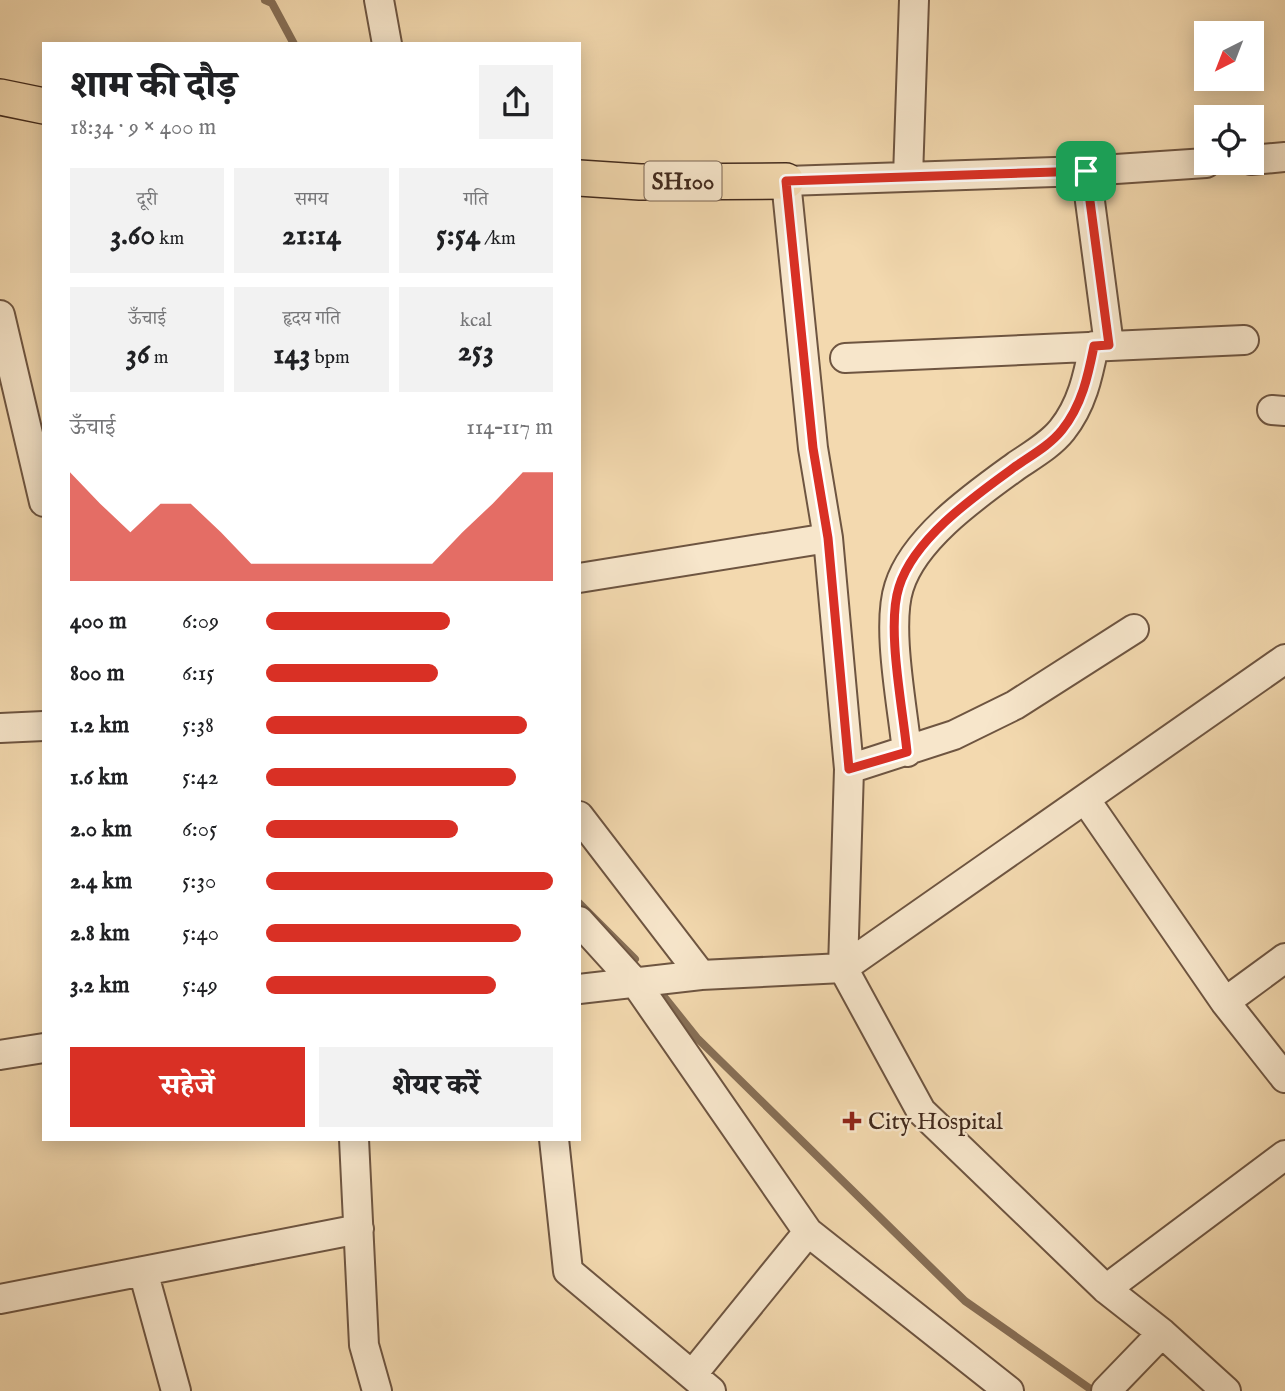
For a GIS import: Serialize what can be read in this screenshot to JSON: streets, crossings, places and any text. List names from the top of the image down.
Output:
{
  "streets": {
    "main road": ["SH100"]
  },
  "places": {
    "health": ["City Hospital"]
  },
  "north": "bottom left",
  "page": {
    "heading": ["शाम की दौड़", "18:34 · 9 × 400 m"],
    "stats": [
      ["दूरी", "3.60 km"],
      ["समय", "21:14"],
      ["गति", "5:54 /km"],
      ["ऊँचाई", "36 m"],
      ["हृदय गति", "143 bpm"],
      ["kcal", "253"]
    ],
    "chart": ["ऊँचाई", "114–117 m"],
    "list": [
      {
        "name": "400 m",
        "note": "6:09"
      },
      {
        "name": "800 m",
        "note": "6:15"
      },
      {
        "name": "1.2 km",
        "note": "5:38"
      },
      {
        "name": "1.6 km",
        "note": "5:42"
      },
      {
        "name": "2.0 km",
        "note": "6:05"
      },
      {
        "name": "2.4 km",
        "note": "5:30"
      },
      {
        "name": "2.8 km",
        "note": "5:40"
      },
      {
        "name": "3.2 km",
        "note": "5:49"
      }
    ],
    "buttons": ["सहेजें", "शेयर करें"]
  }
}
